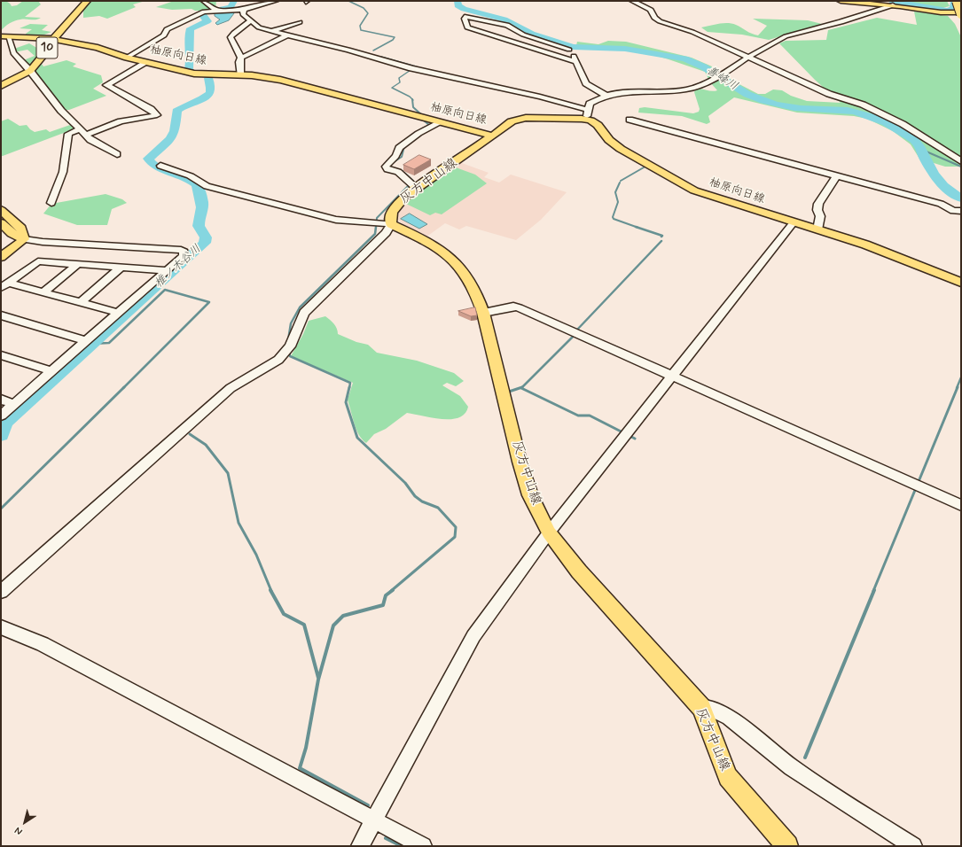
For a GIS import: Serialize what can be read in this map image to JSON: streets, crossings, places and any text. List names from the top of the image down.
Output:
{
  "streets": {
    "main road": ["10", "柚原向日線", "灰方中山線"]
  },
  "crossings": [
    ["10", "柚原向日線"],
    ["柚原向日線", "灰方中山線"]
  ],
  "water": ["善峰川", "椎ノ木谷川"],
  "north": "bottom left"
}
